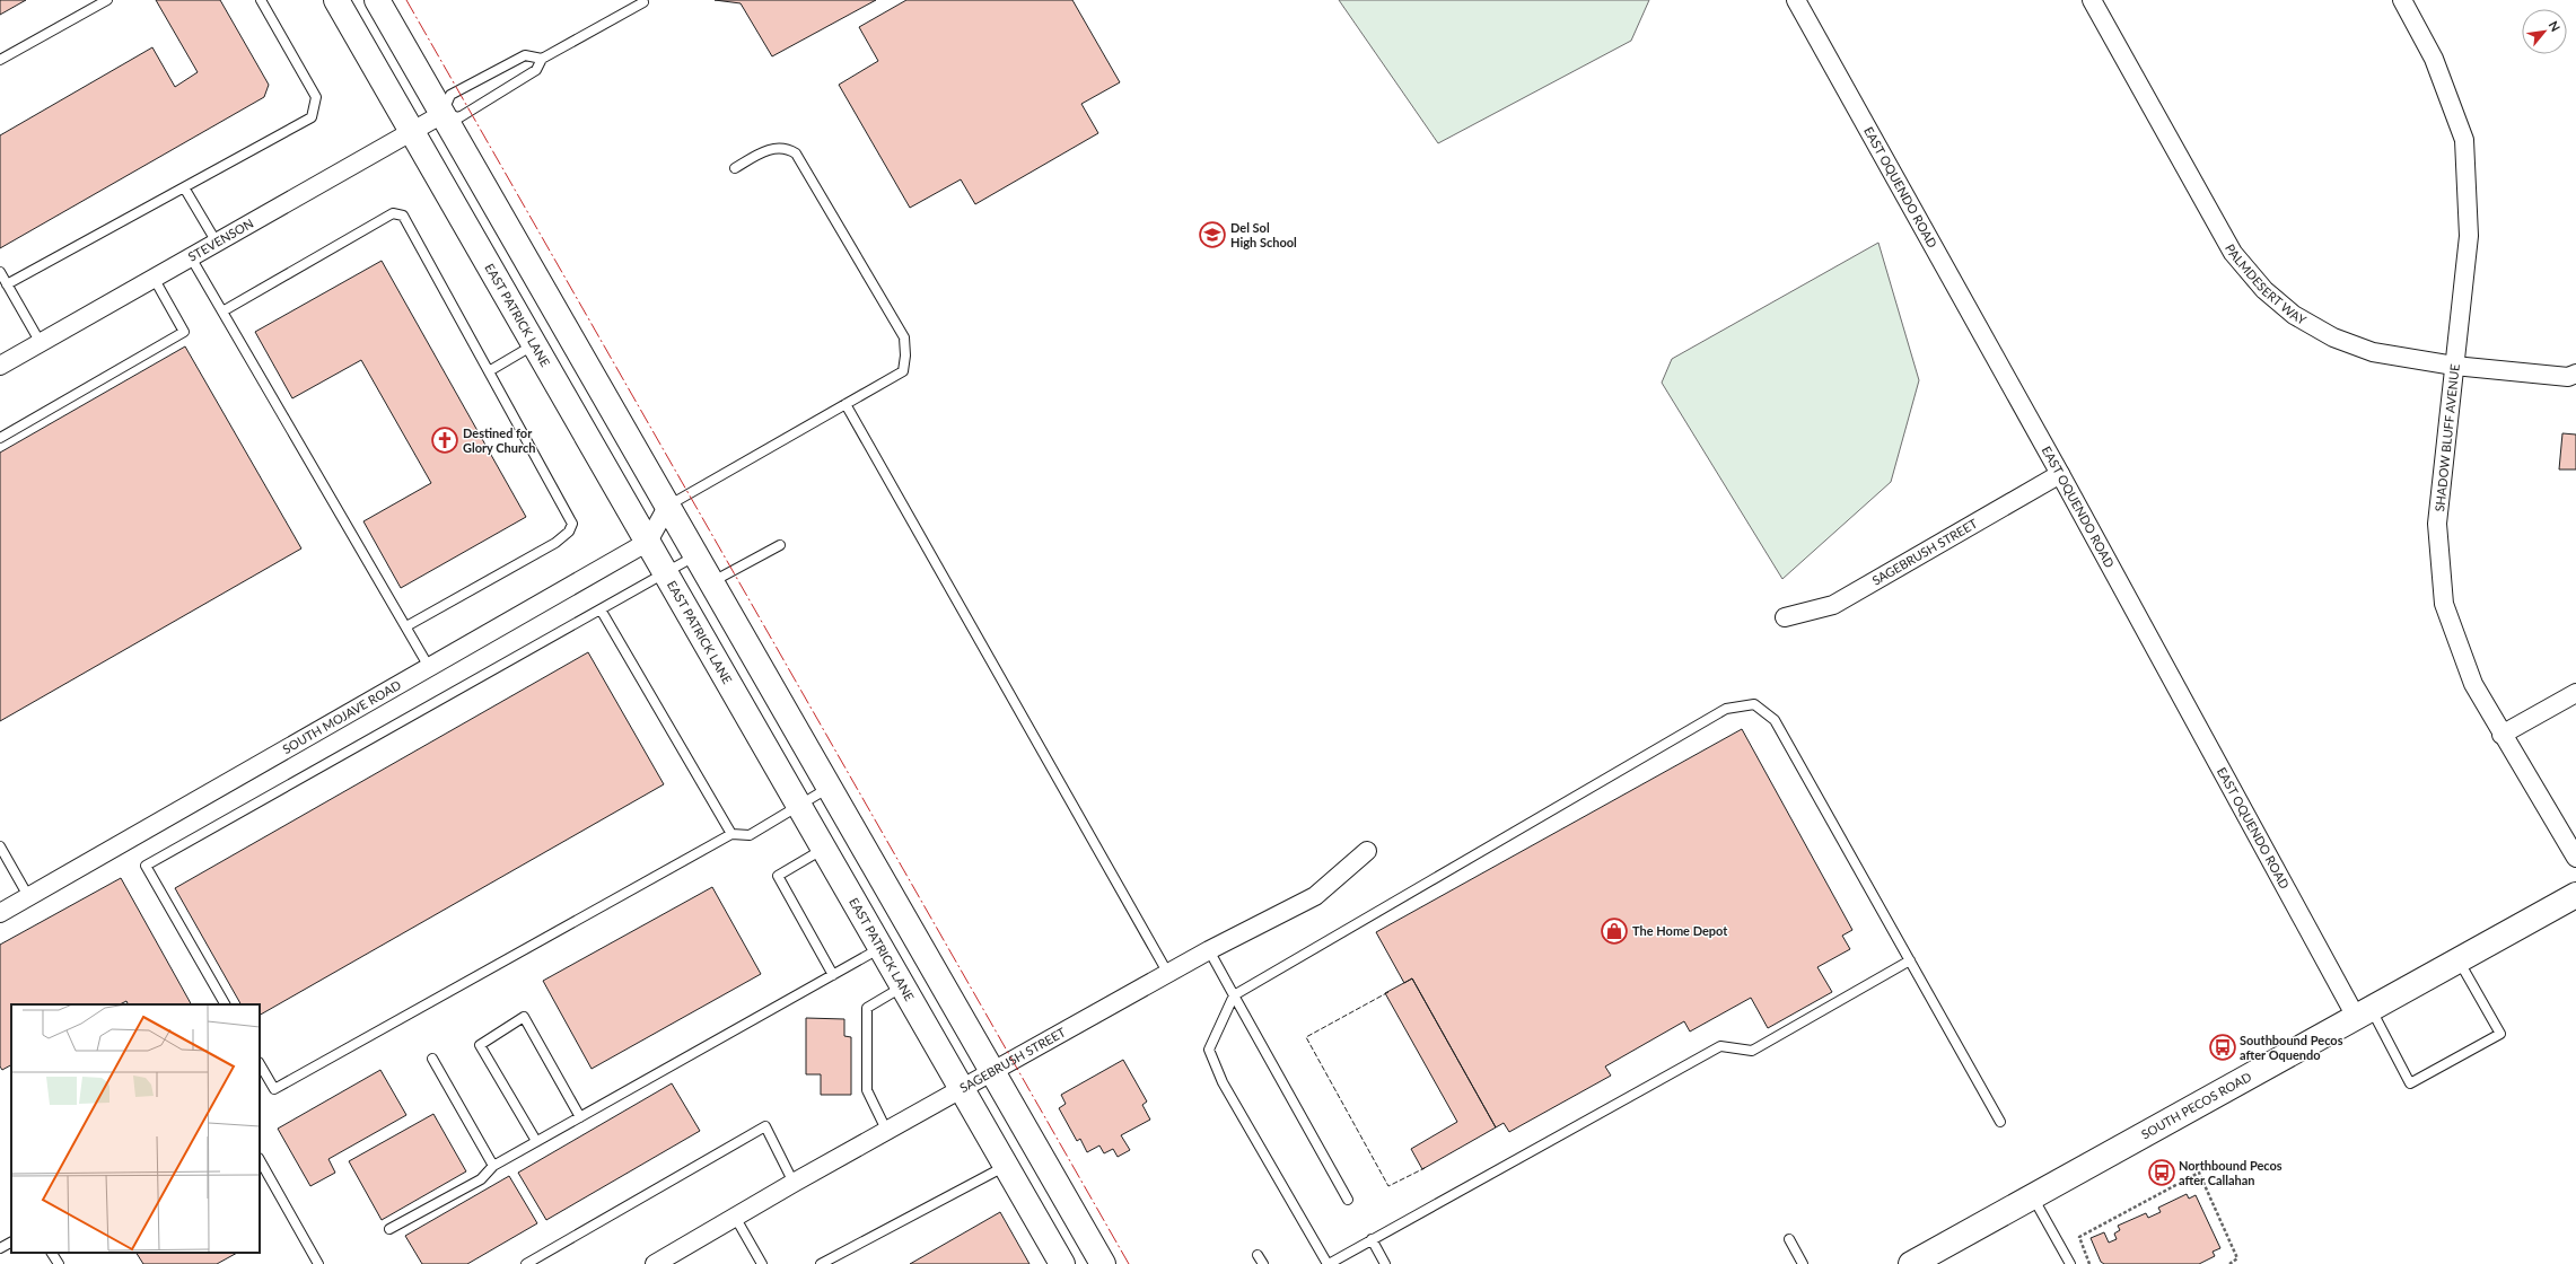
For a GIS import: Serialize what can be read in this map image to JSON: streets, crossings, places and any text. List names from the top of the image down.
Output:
{
  "streets": {
    "main road": ["EAST PATRICK LANE", "SOUTH PECOS ROAD"],
    "street": [
      "EAST OQUENDO ROAD",
      "STEVENSON",
      "PALMDESERT WAY",
      "SHADOW BLUFF AVENUE",
      "SAGEBRUSH STREET",
      "SOUTH MOJAVE ROAD"
    ]
  },
  "crossings": [
    ["EAST OQUENDO ROAD", "SAGEBRUSH STREET"],
    ["EAST OQUENDO ROAD", "SOUTH PECOS ROAD"],
    ["STEVENSON", "EAST PATRICK LANE"],
    ["PALMDESERT WAY", "SHADOW BLUFF AVENUE"],
    ["EAST PATRICK LANE", "SAGEBRUSH STREET"],
    ["EAST PATRICK LANE", "SOUTH MOJAVE ROAD"]
  ],
  "places": {
    "school or university": ["Del Sol High School"],
    "church": ["Destined for Glory Church"],
    "shop": ["The Home Depot"],
    "bus stop": ["Southbound Pecos after Oquendo", "Northbound Pecos after Callahan"]
  },
  "north": "top right"
}
